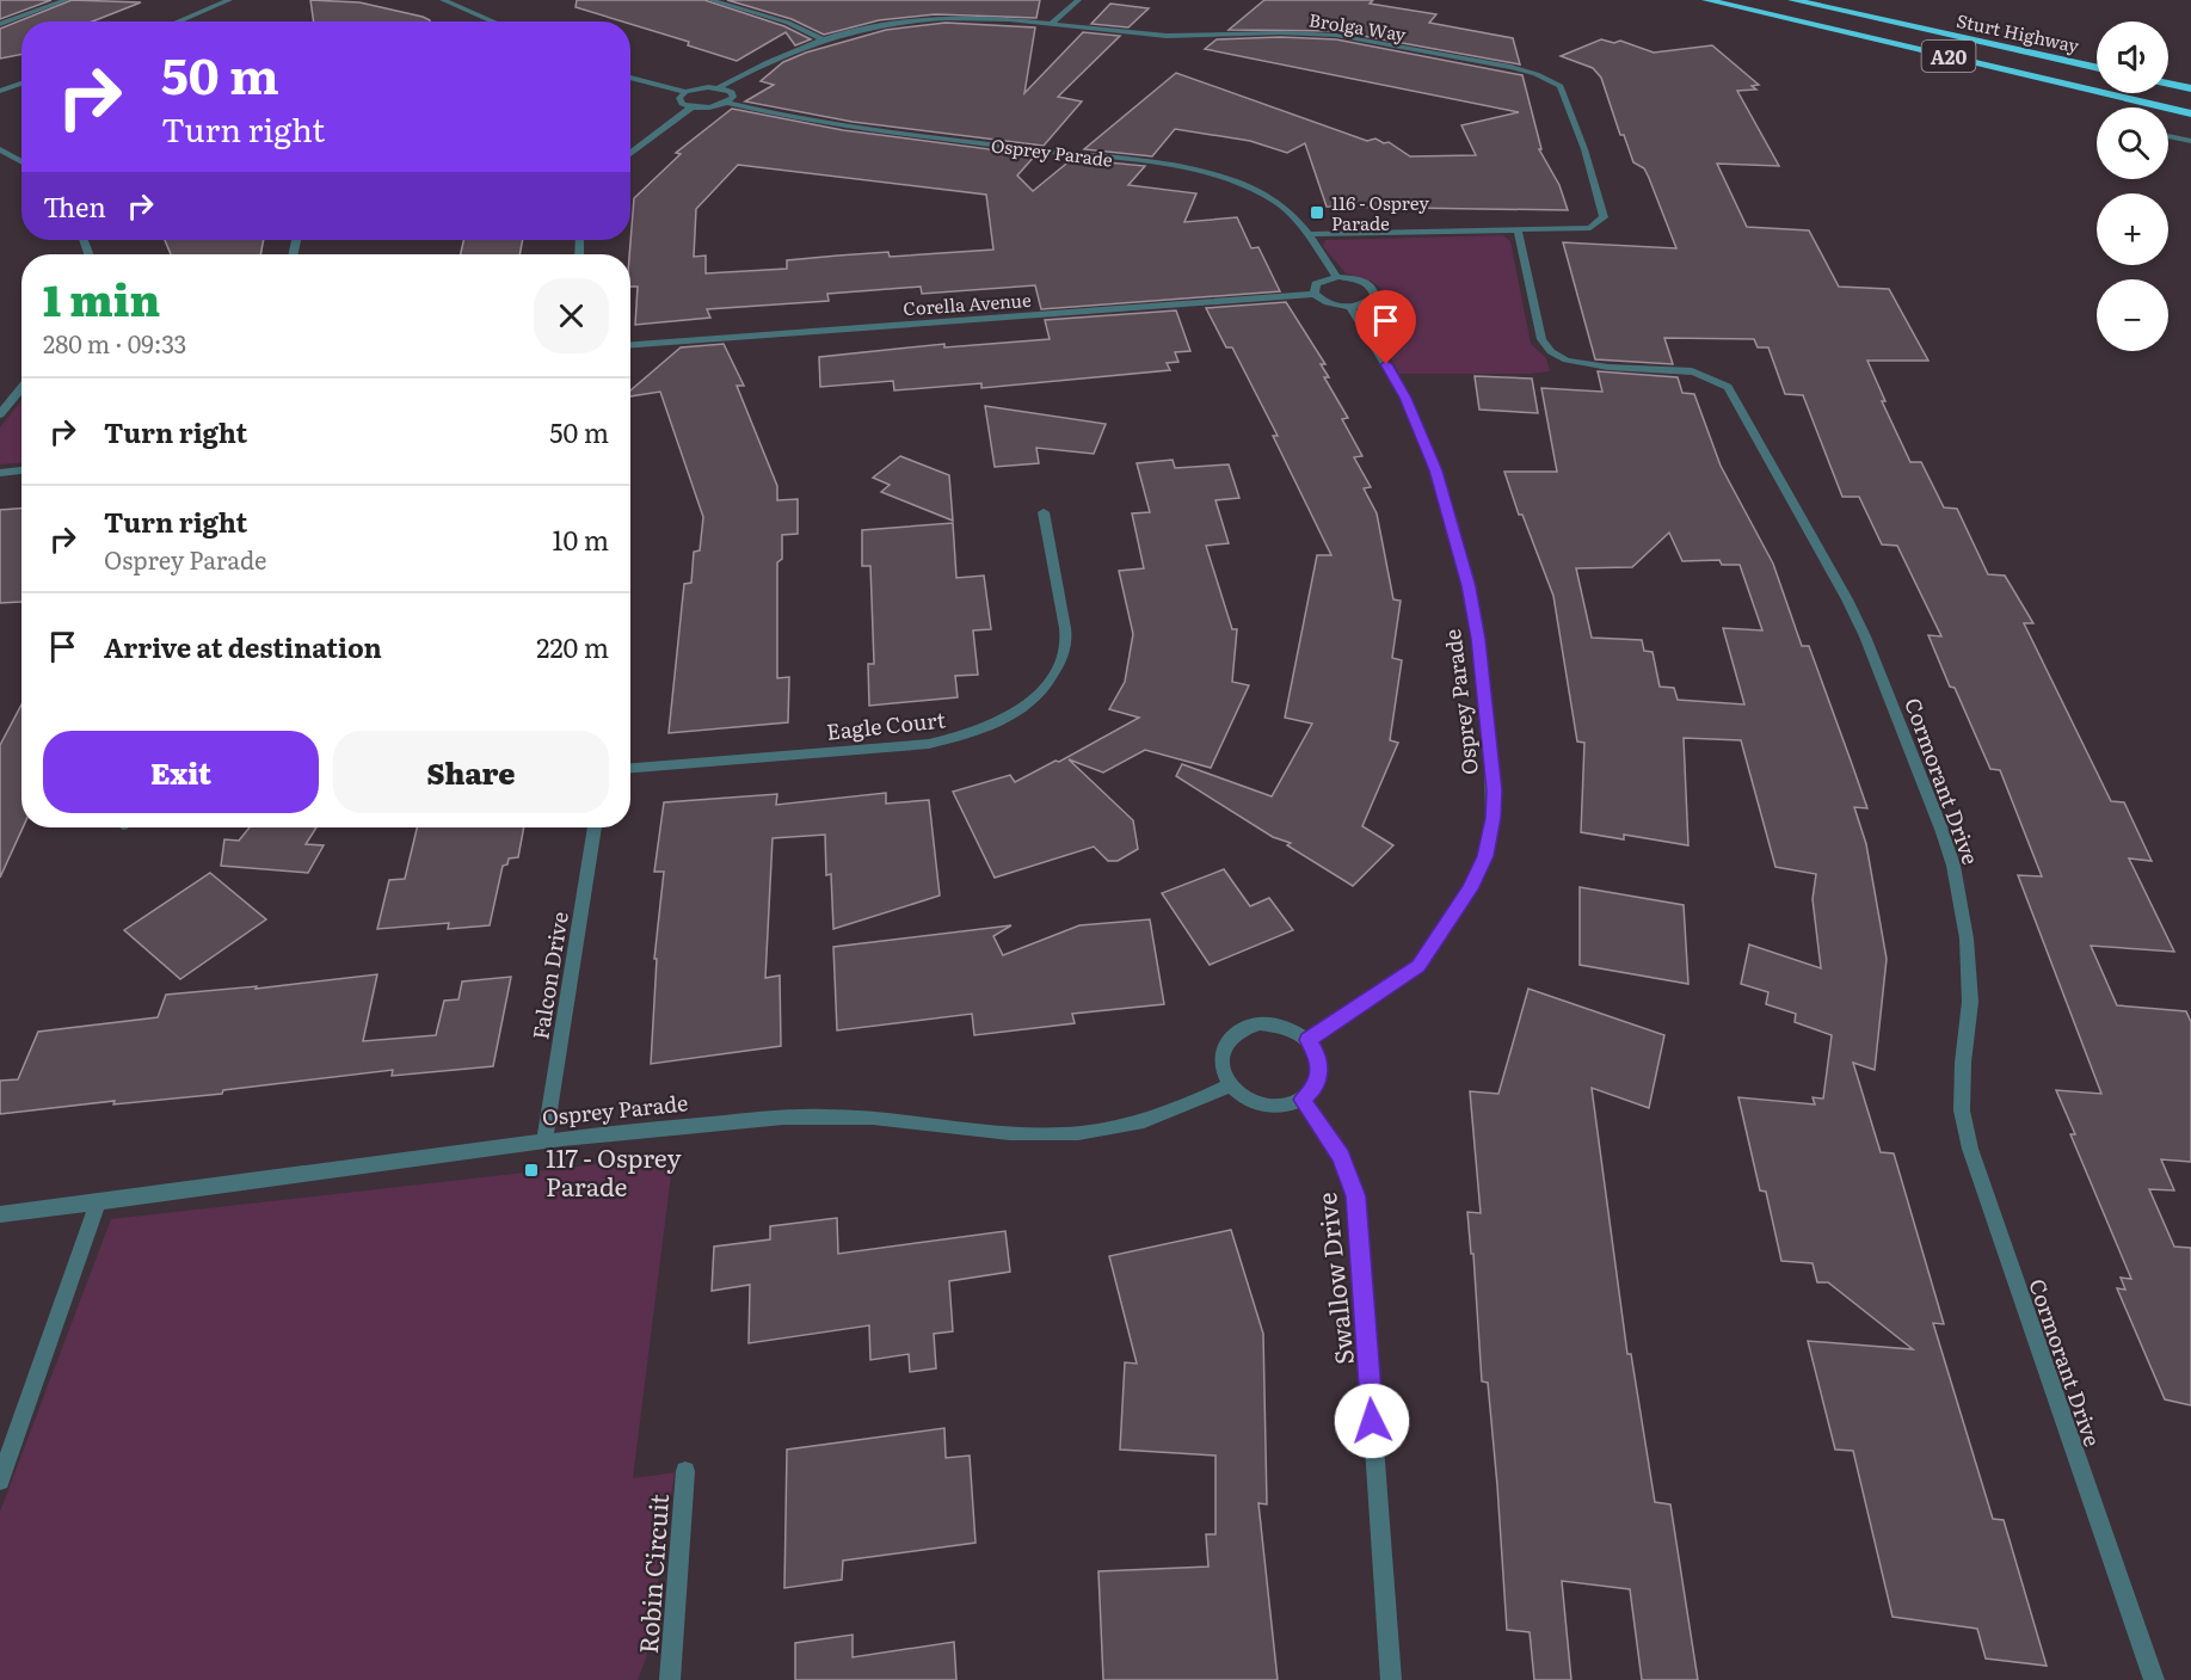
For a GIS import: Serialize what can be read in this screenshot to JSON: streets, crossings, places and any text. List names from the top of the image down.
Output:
{
  "streets": {
    "highway": ["Sturt Highway", "A20"],
    "street": [
      "Brolga Way",
      "Osprey Parade",
      "Corella Avenue",
      "Eagle Court",
      "Cormorant Drive",
      "Falcon Drive",
      "Swallow Drive",
      "Robin Circuit"
    ]
  },
  "crossings": [
    ["Brolga Way", "Osprey Parade"],
    ["Brolga Way", "Cormorant Drive"],
    ["Osprey Parade", "Falcon Drive"],
    ["Osprey Parade", "Swallow Drive"]
  ],
  "places": {
    "transit": ["116 - Osprey Parade", "117 - Osprey Parade"]
  },
  "page": {
    "map_buttons": ["+", "−"],
    "turn": ["50 m", "Turn right"],
    "then": "Then",
    "heading": ["1 min", "280 m · 09:33"],
    "list": [
      {
        "name": "Turn right",
        "value": "50 m"
      },
      {
        "name": "Turn right",
        "note": "Osprey Parade",
        "value": "10 m"
      },
      {
        "name": "Arrive at destination",
        "value": "220 m"
      }
    ],
    "buttons": ["Exit", "Share"]
  }
}
